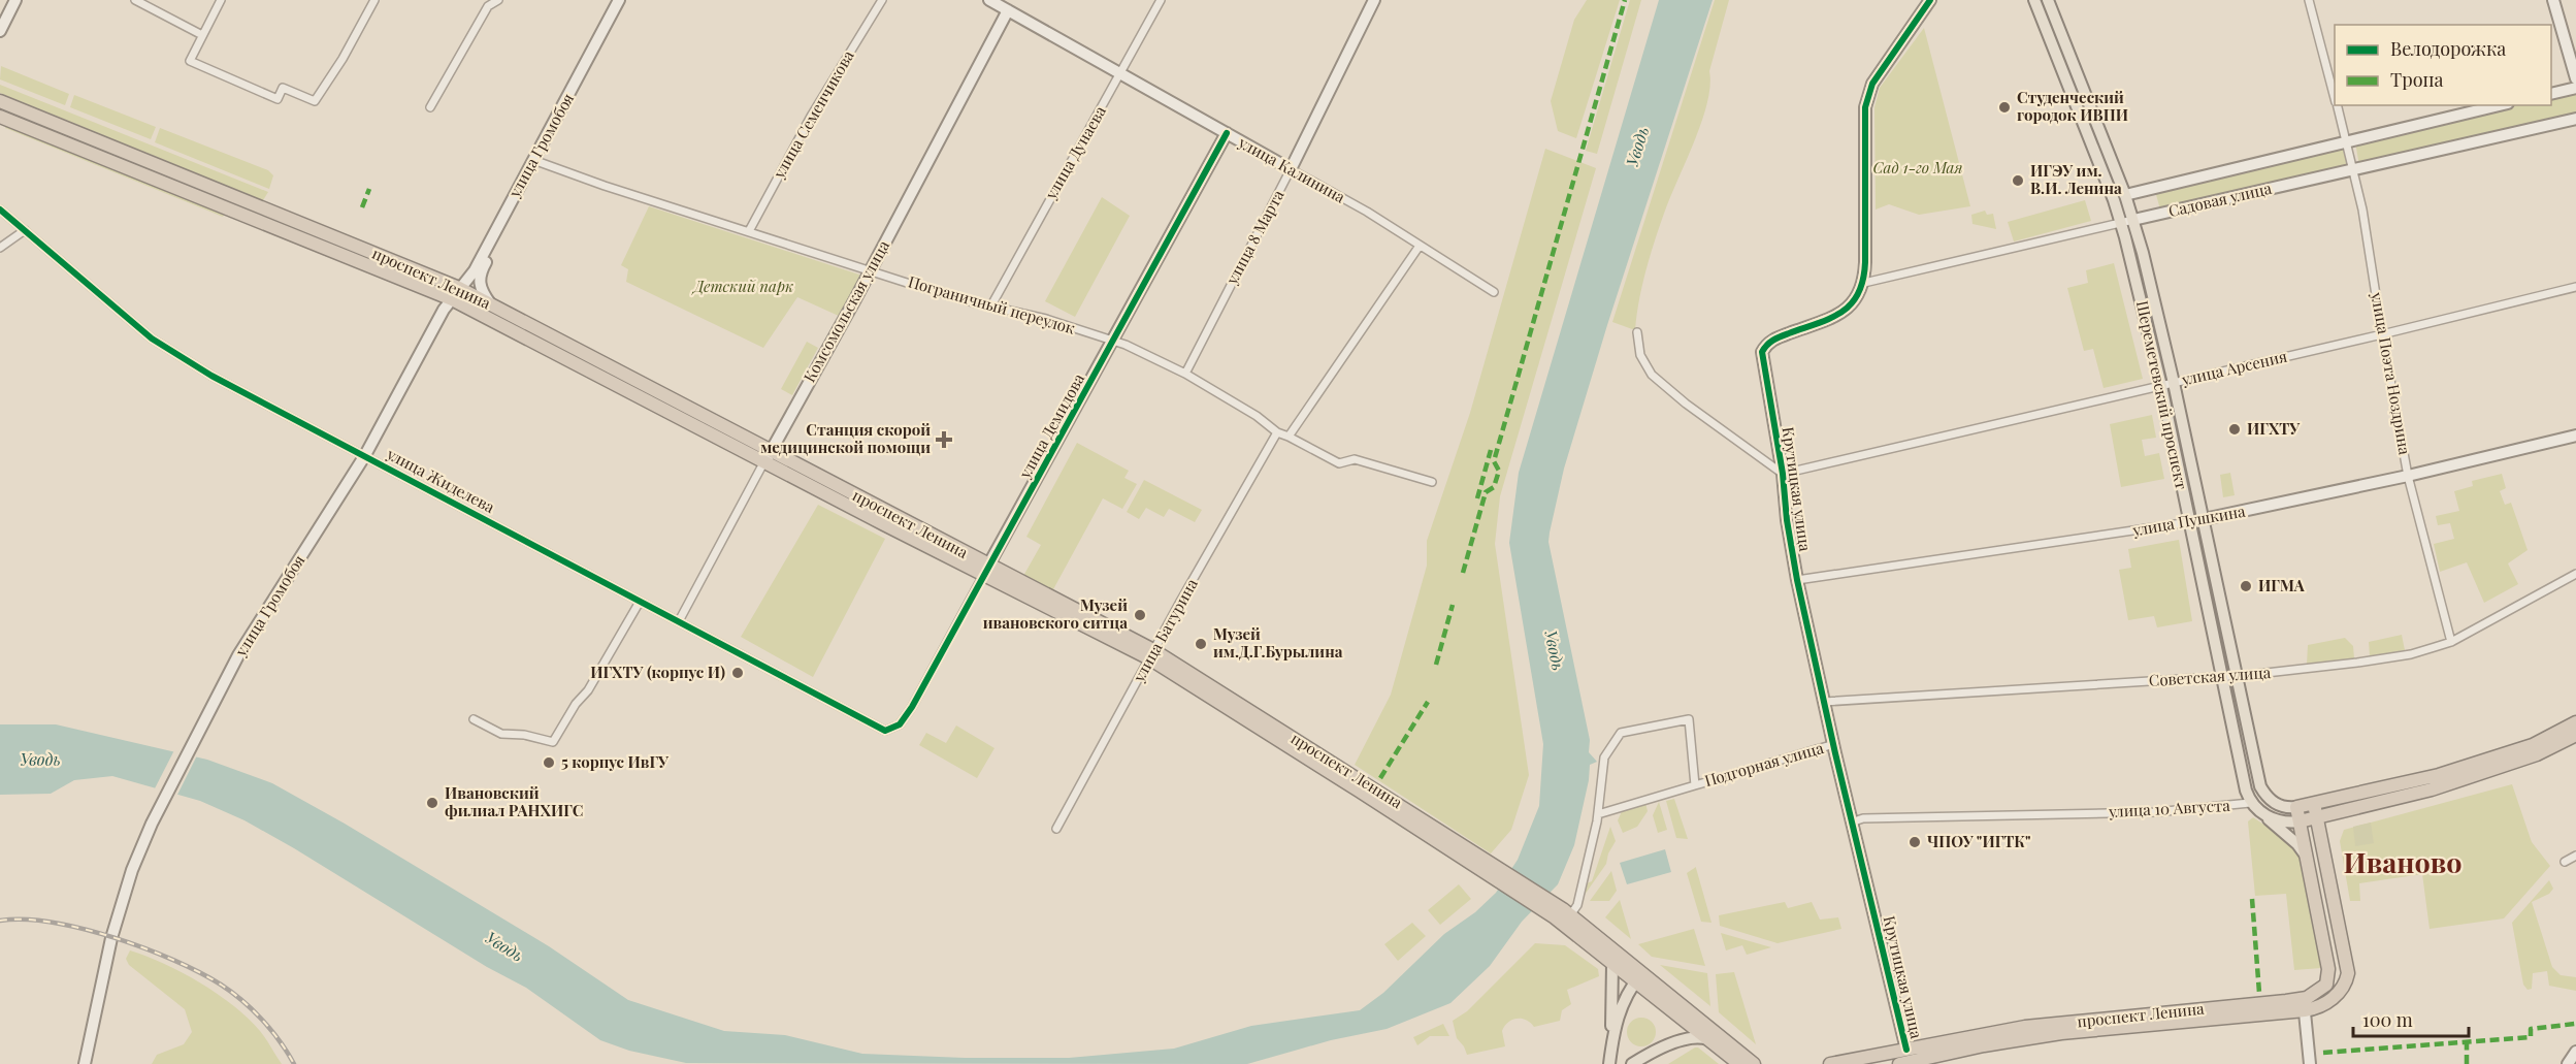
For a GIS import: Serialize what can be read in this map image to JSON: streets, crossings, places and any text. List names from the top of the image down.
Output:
{
  "streets": {
    "highway": ["проспект Ленина", "улица 10 Августа"],
    "main road": ["Шереметевский проспект"],
    "street": [
      "улица Семенчикова",
      "улица Громобоя",
      "улица Дунаева",
      "улица Калинина",
      "Садовая улица",
      "улица 8 Марта",
      "Пограничный переулок",
      "Комсомольская улица",
      "улица Арсения",
      "улица Поэта Ноздрина",
      "улица Демидова",
      "улица Жиделева",
      "Крутицкая улица",
      "улица Пушкина",
      "улица Батурина",
      "Советская улица",
      "Подгорная улица"
    ]
  },
  "crossings": [
    ["улица Семенчикова", "Пограничный переулок"],
    ["улица Громобоя", "проспект Ленина"],
    ["улица Громобоя", "Пограничный переулок"],
    ["улица Громобоя", "улица Жиделева"],
    ["улица Дунаева", "улица Калинина"],
    ["улица Дунаева", "Пограничный переулок"],
    ["улица Калинина", "улица 8 Марта"],
    ["улица Калинина", "Комсомольская улица"],
    ["улица Калинина", "улица Демидова"],
    ["Садовая улица", "улица Поэта Ноздрина"],
    ["Садовая улица", "Шереметевский проспект"],
    ["Садовая улица", "Крутицкая улица"],
    ["улица 8 Марта", "Пограничный переулок"],
    ["проспект Ленина", "Комсомольская улица"],
    ["проспект Ленина", "улица Демидова"],
    ["проспект Ленина", "Крутицкая улица"],
    ["проспект Ленина", "улица Батурина"],
    ["проспект Ленина", "Подгорная улица"],
    ["проспект Ленина", "улица 10 Августа"],
    ["Пограничный переулок", "Комсомольская улица"],
    ["Пограничный переулок", "улица Демидова"],
    ["Пограничный переулок", "улица Батурина"],
    ["Комсомольская улица", "улица Жиделева"],
    ["улица Арсения", "улица Поэта Ноздрина"],
    ["улица Арсения", "Шереметевский проспект"],
    ["улица Арсения", "Крутицкая улица"],
    ["улица Поэта Ноздрина", "улица Пушкина"],
    ["улица Поэта Ноздрина", "Советская улица"],
    ["Шереметевский проспект", "улица Пушкина"],
    ["Шереметевский проспект", "Советская улица"],
    ["Шереметевский проспект", "улица 10 Августа"],
    ["улица Демидова", "улица Жиделева"],
    ["Крутицкая улица", "улица Пушкина"],
    ["Крутицкая улица", "Советская улица"],
    ["Крутицкая улица", "Подгорная улица"],
    ["Крутицкая улица", "улица 10 Августа"]
  ],
  "districts": ["Иваново"],
  "water": ["Уводь"],
  "parks": ["Сад 1-го Мая", "Детский парк"],
  "places": {
    "other": [
      "Студенческий городок ИВПИ",
      "ИГЭУ им. В.И. Ленина",
      "ИГХТУ",
      "ИГМА",
      "Музей ивановского ситца",
      "Музей им.Д.Г.Бурылина",
      "ИГХТУ (корпус И)",
      "5 корпус ИвГУ",
      "Ивановский филиал РАНХИГС",
      "ЧПОУ \"ИГТК\""
    ],
    "health": ["Станция скорой медицинской помощи"]
  },
  "legend": ["Велодорожка", "Тропа"],
  "scale_bar": "100 m"
}
